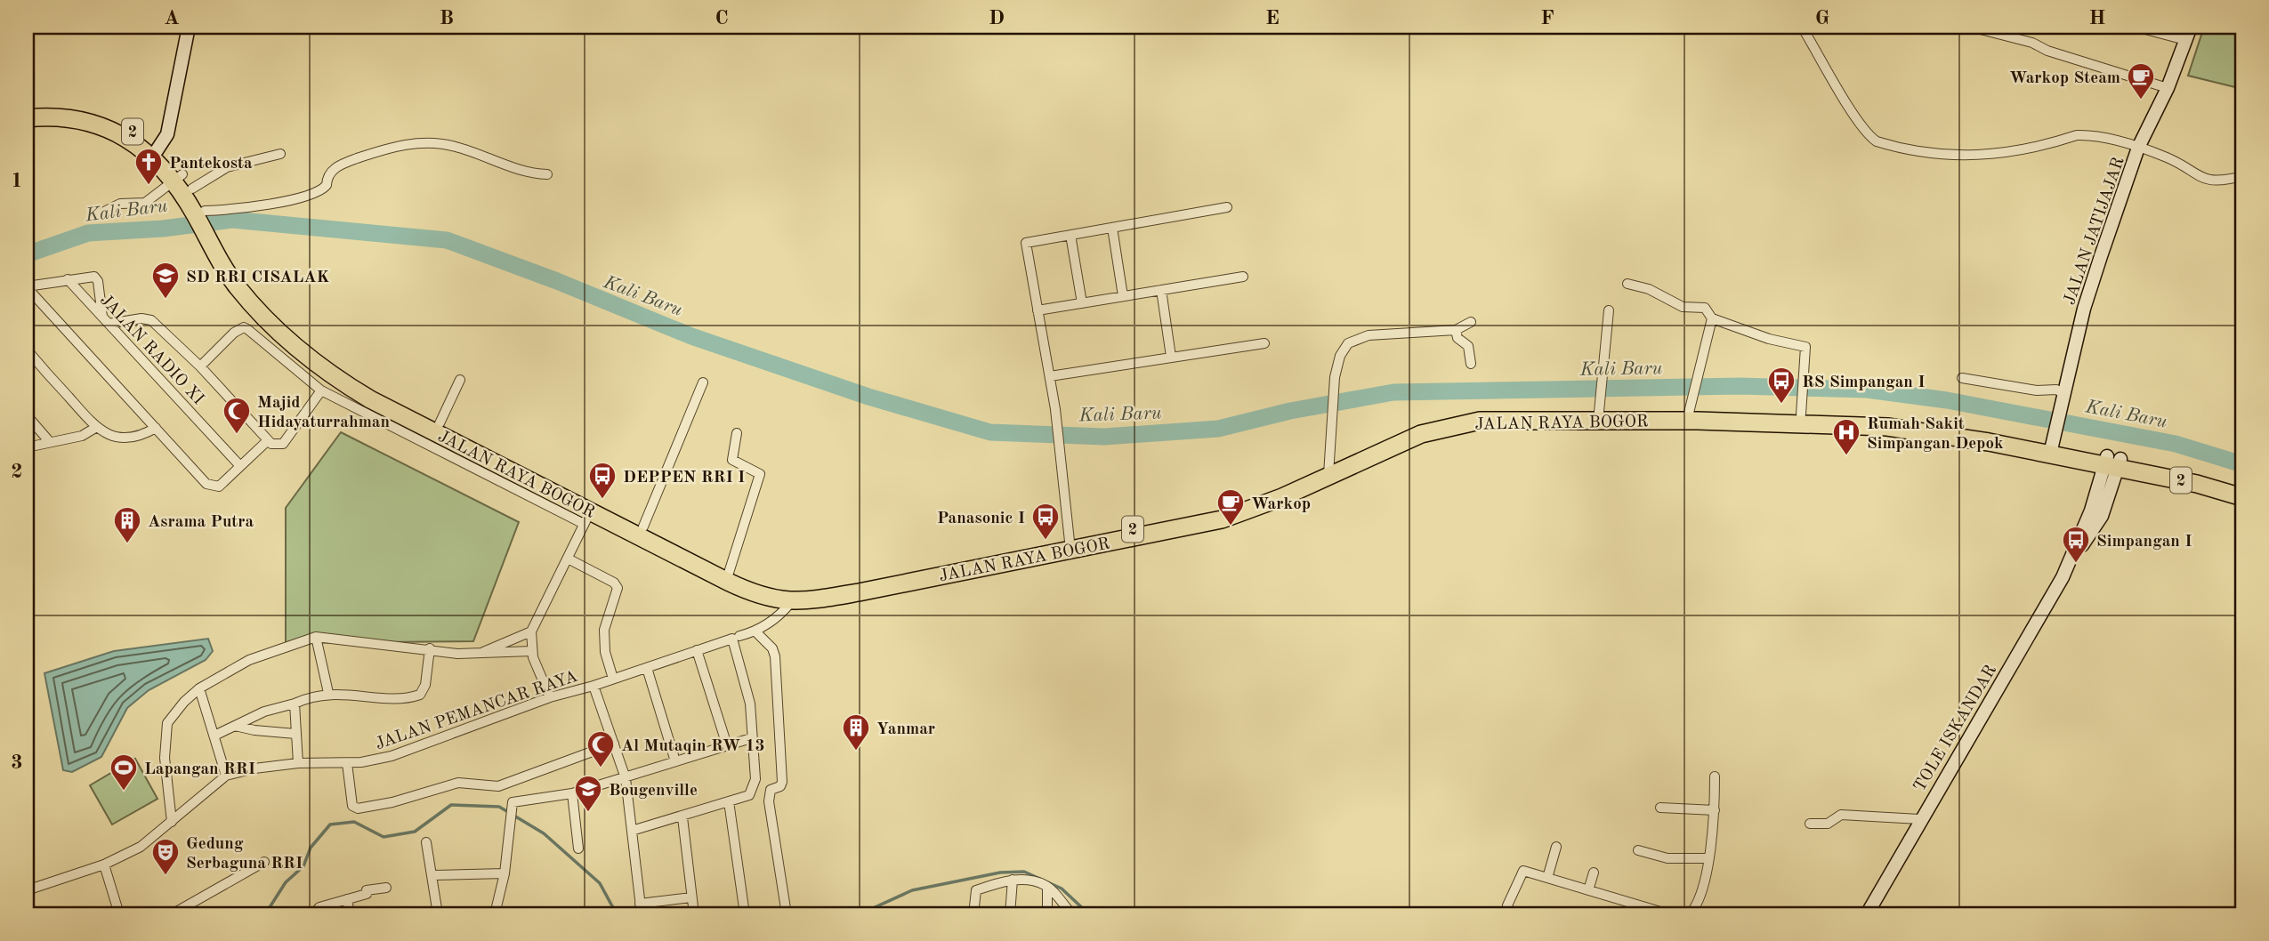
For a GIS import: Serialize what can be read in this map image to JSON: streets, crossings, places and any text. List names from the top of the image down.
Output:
{
  "streets": {
    "highway": ["2", "JALAN RAYA BOGOR"],
    "street": [
      "JALAN JATIJAJAR",
      "JALAN RADIO XI",
      "JALAN PEMANCAR RAYA",
      "TOLE ISKANDAR"
    ]
  },
  "crossings": [
    ["JALAN JATIJAJAR", "JALAN RAYA BOGOR"],
    ["JALAN RAYA BOGOR", "JALAN PEMANCAR RAYA"],
    ["JALAN RAYA BOGOR", "TOLE ISKANDAR"]
  ],
  "water": ["Kali Baru"],
  "places": {
    "cafe": ["Warkop Steam", "Warkop"],
    "church": ["Pantekosta"],
    "school or university": ["SD RRI CISALAK", "Bougenville"],
    "bus stop": [
      "RS Simpangan I",
      "DEPPEN RRI I",
      "Panasonic I",
      "Simpangan I"
    ],
    "mosque": ["Majid Hidayaturrahman", "Al Mutaqin RW 13"],
    "hospital": ["Rumah Sakit Simpangan Depok"],
    "building": ["Asrama Putra", "Yanmar"],
    "sports": ["Lapangan RRI"],
    "theatre": ["Gedung Serbaguna RRI"]
  },
  "grid": {
    "columns": [
      "A",
      "B",
      "C",
      "D",
      "E",
      "F",
      "G",
      "H"
    ],
    "rows": ["1", "2", "3"]
  }
}
